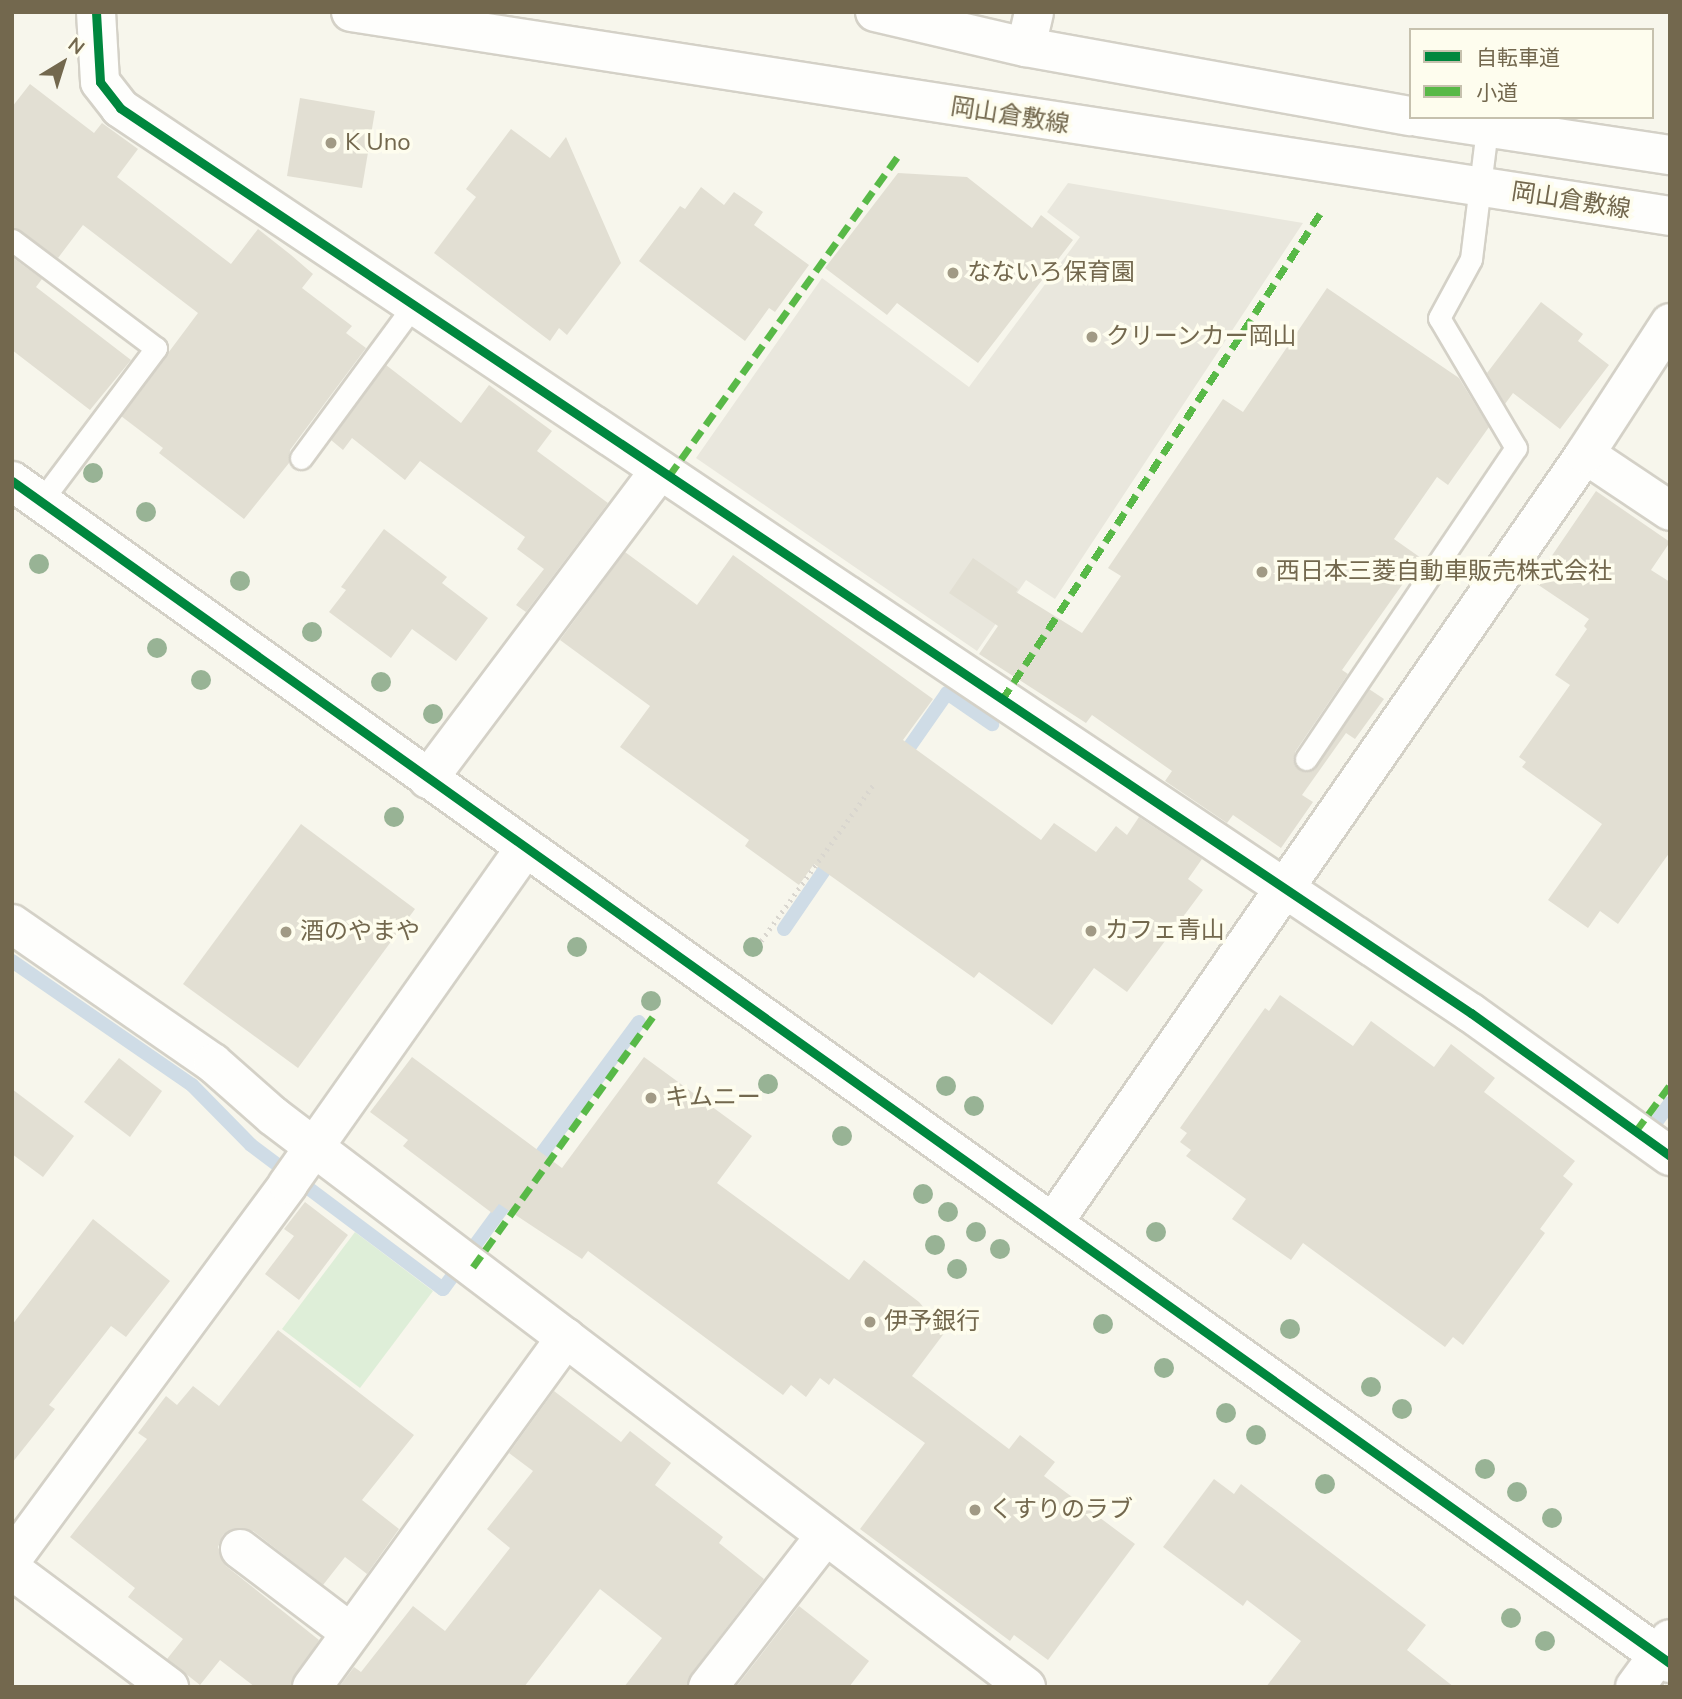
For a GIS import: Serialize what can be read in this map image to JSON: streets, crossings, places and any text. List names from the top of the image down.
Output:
{
  "streets": {
    "street": ["岡山倉敷線"]
  },
  "places": [
    "K Uno",
    "なないろ保育園",
    "クリーンカー岡山",
    "西日本三菱自動車販売株式会社",
    "カフェ青山",
    "酒のやまや",
    "キムニー",
    "伊予銀行",
    "くすりのラブ"
  ],
  "legend": ["自転車道", "小道"],
  "north": "top right"
}
